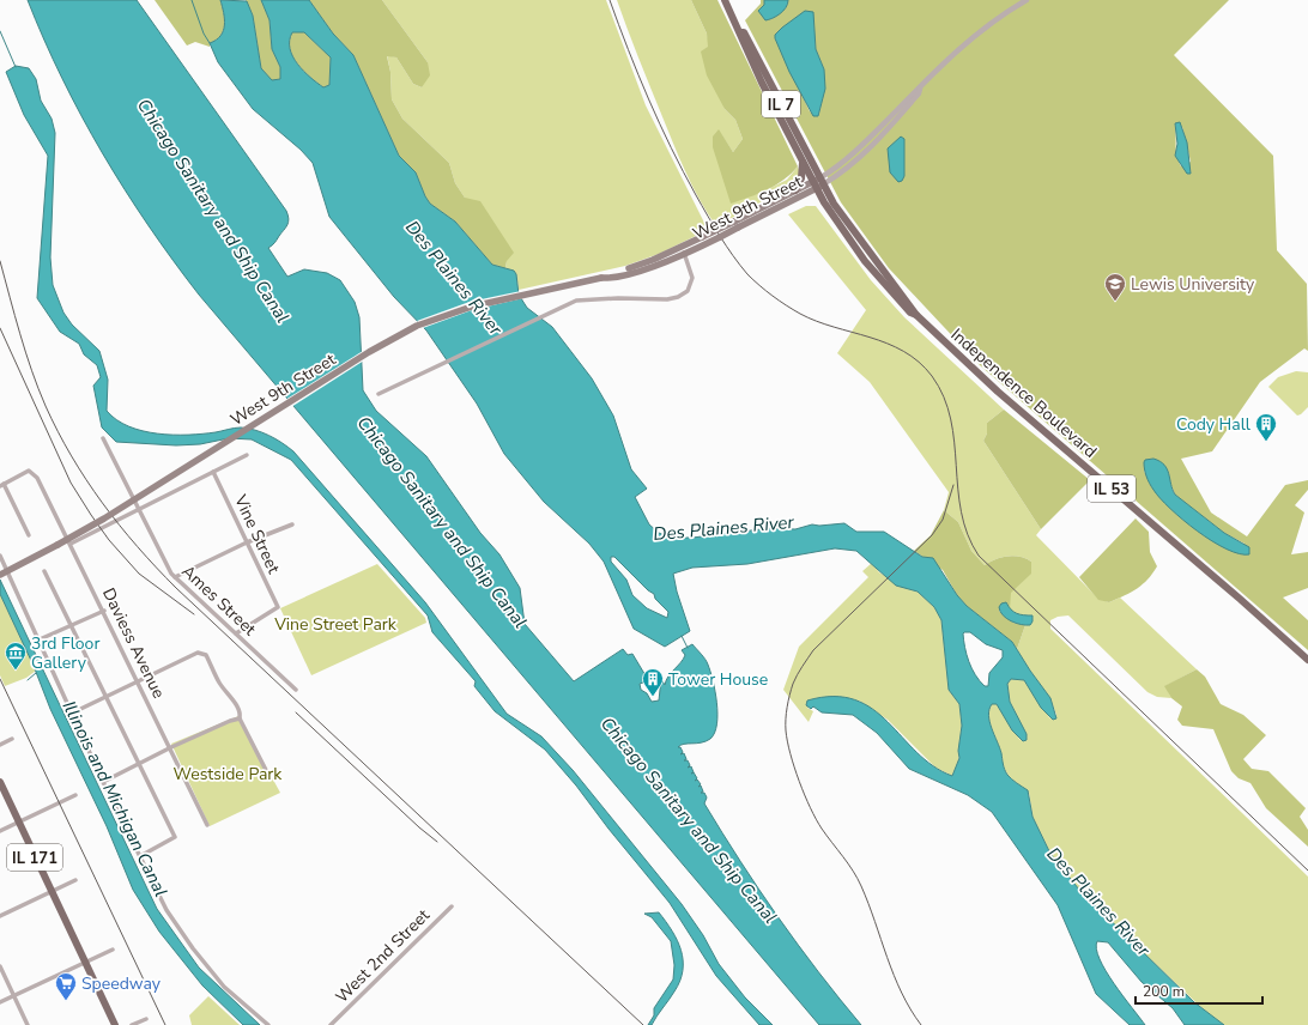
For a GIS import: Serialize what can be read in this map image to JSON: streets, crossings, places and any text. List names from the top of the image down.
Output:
{
  "streets": {
    "main road": [
      "IL 7",
      "West 9th Street",
      "Independence Boulevard",
      "IL 53",
      "IL 171"
    ],
    "street": [
      "Vine Street",
      "Ames Street",
      "Daviess Avenue",
      "West 2nd Street"
    ]
  },
  "crossings": [
    ["IL 7", "West 9th Street"],
    ["IL 7", "Independence Boulevard"],
    ["West 9th Street", "Independence Boulevard"],
    ["Vine Street", "Ames Street"]
  ],
  "water": ["Chicago Sanitary and Ship Canal", "Des Plaines River", "Illinois and Michigan Canal"],
  "parks": ["Vine Street Park", "Westside Park"],
  "places": {
    "school or university": ["Lewis University"],
    "building": ["Cody Hall", "Tower House"],
    "museum": ["3rd Floor Gallery"],
    "supermarket": ["Speedway"]
  },
  "scale_bar": "200 m"
}
